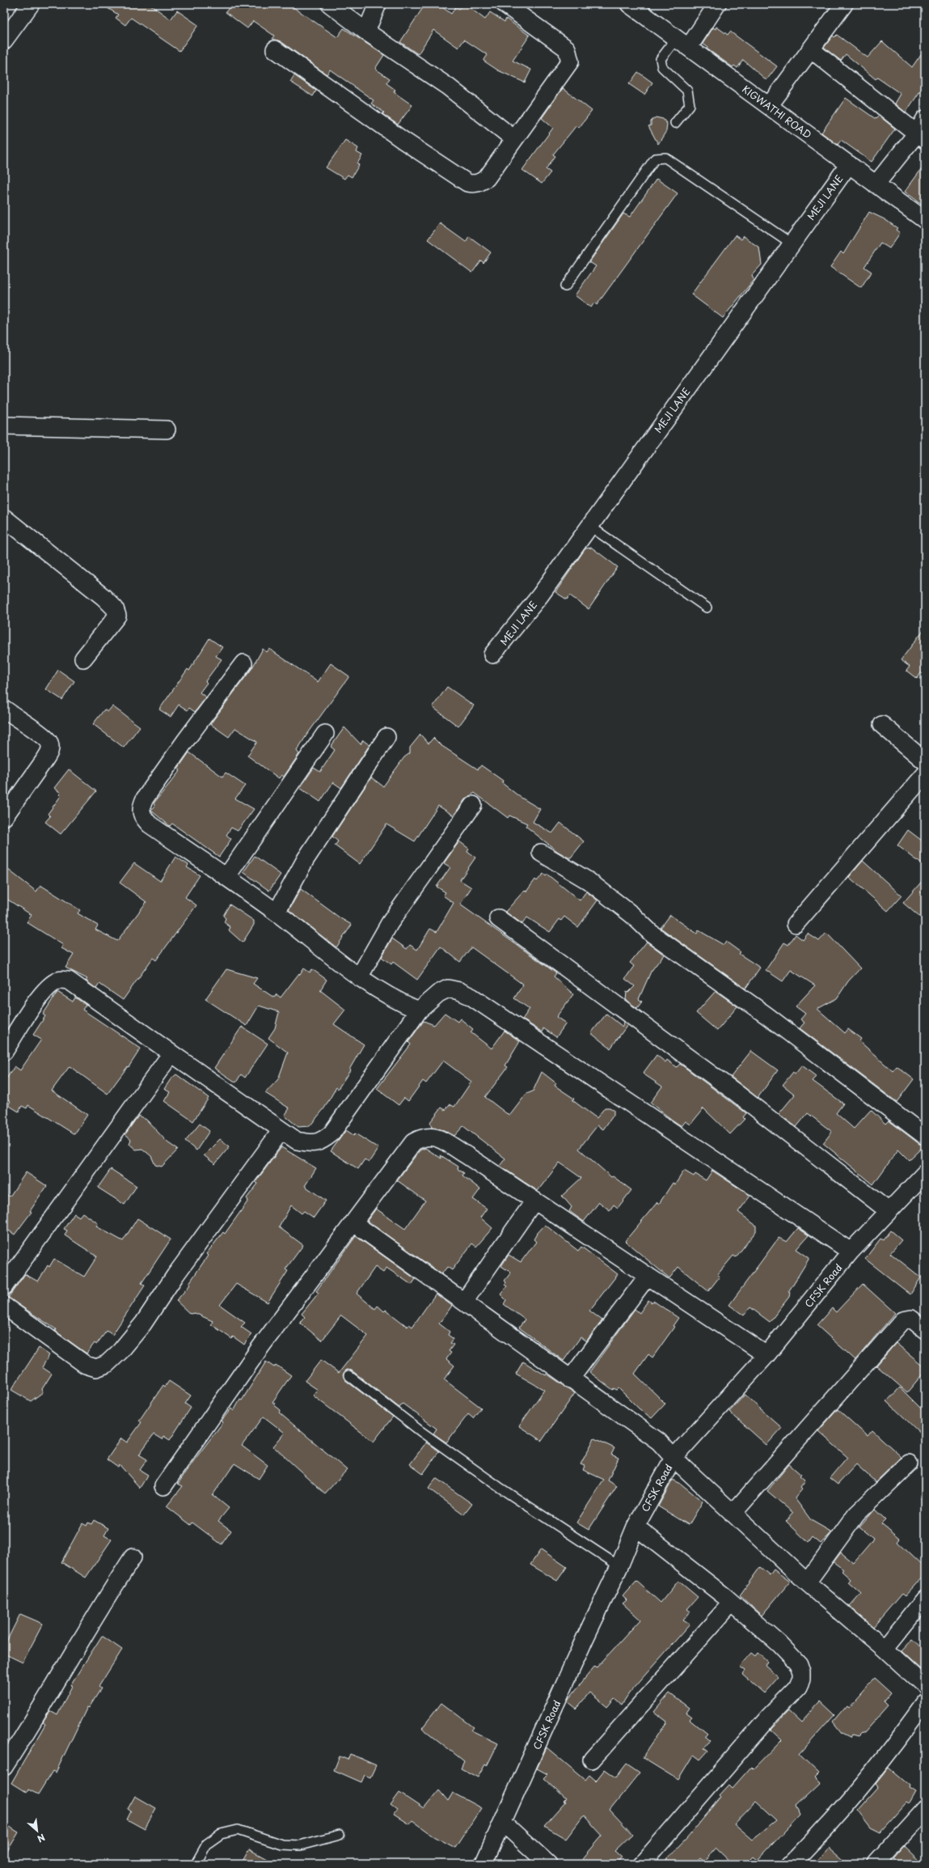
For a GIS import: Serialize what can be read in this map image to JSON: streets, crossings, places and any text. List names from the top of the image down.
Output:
{
  "streets": {
    "street": ["KIGWATHI ROAD", "MEJI LANE", "CFSK Road"]
  },
  "crossings": [
    ["KIGWATHI ROAD", "MEJI LANE"]
  ],
  "north": "bottom right"
}
